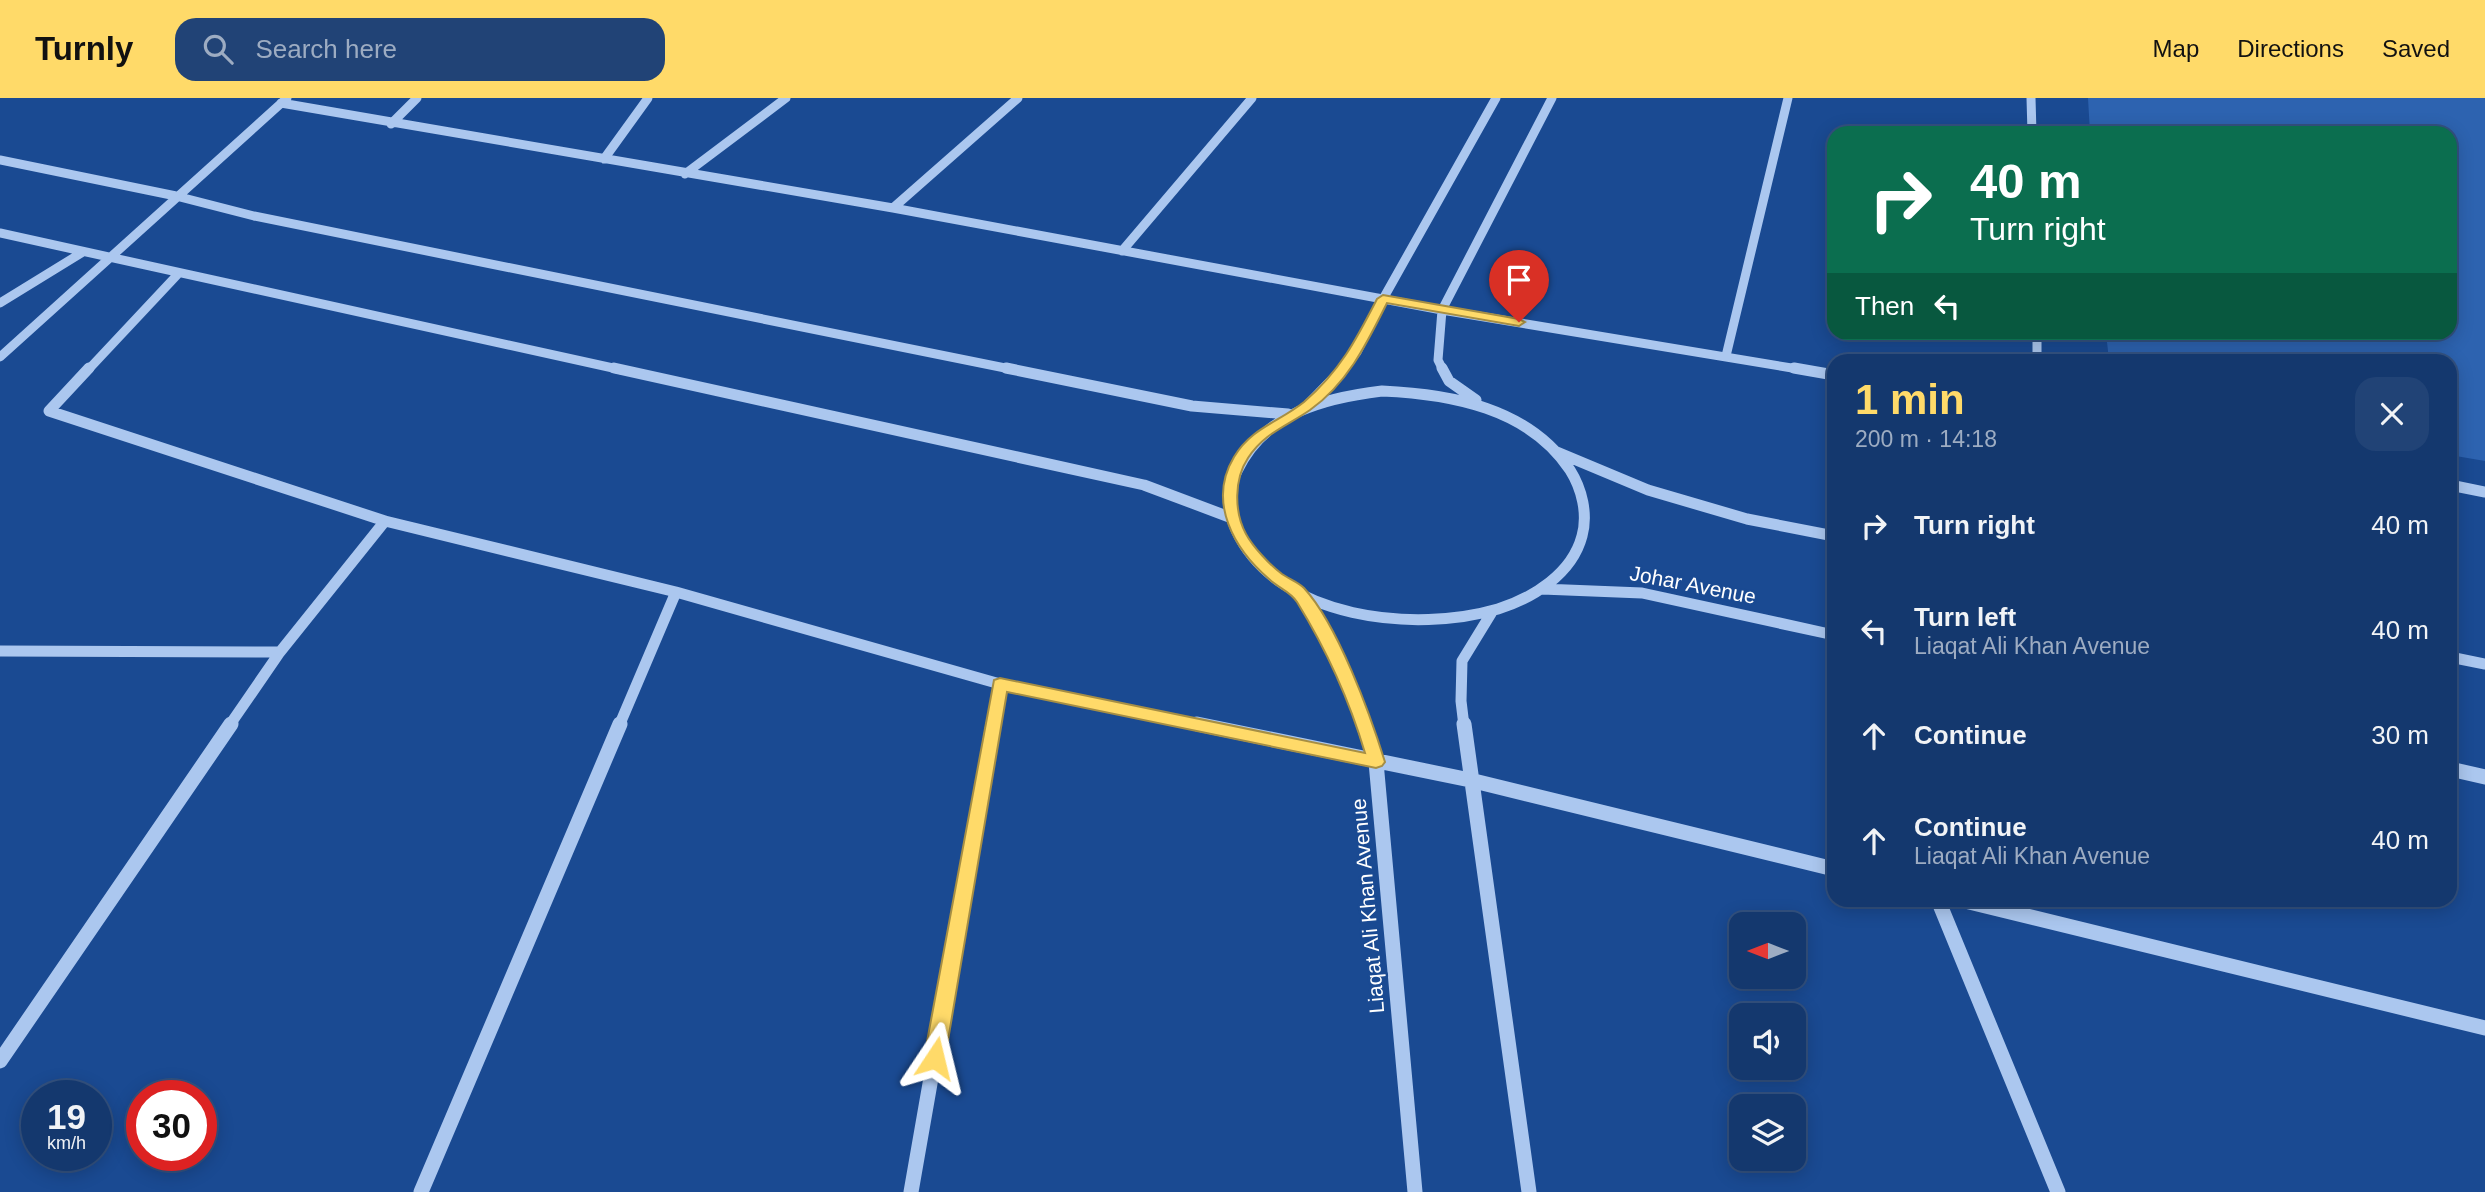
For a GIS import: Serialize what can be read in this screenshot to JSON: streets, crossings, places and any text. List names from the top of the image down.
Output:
{
  "streets": {
    "street": ["Johar Avenue", "Liaqat Ali Khan Avenue"]
  },
  "north": "left",
  "page": {
    "header": "Turnly",
    "search": "Search here",
    "nav": ["Map", "Directions", "Saved"],
    "turn": ["40 m", "Turn right"],
    "then": "Then",
    "heading": ["1 min", "200 m · 14:18"],
    "list": [
      {
        "name": "Turn right",
        "value": "40 m"
      },
      {
        "name": "Turn left",
        "note": "Liaqat Ali Khan Avenue",
        "value": "40 m"
      },
      {
        "name": "Continue",
        "value": "30 m"
      },
      {
        "name": "Continue",
        "note": "Liaqat Ali Khan Avenue",
        "value": "40 m"
      }
    ],
    "speed": "19 km/h",
    "limit": "30"
  }
}
